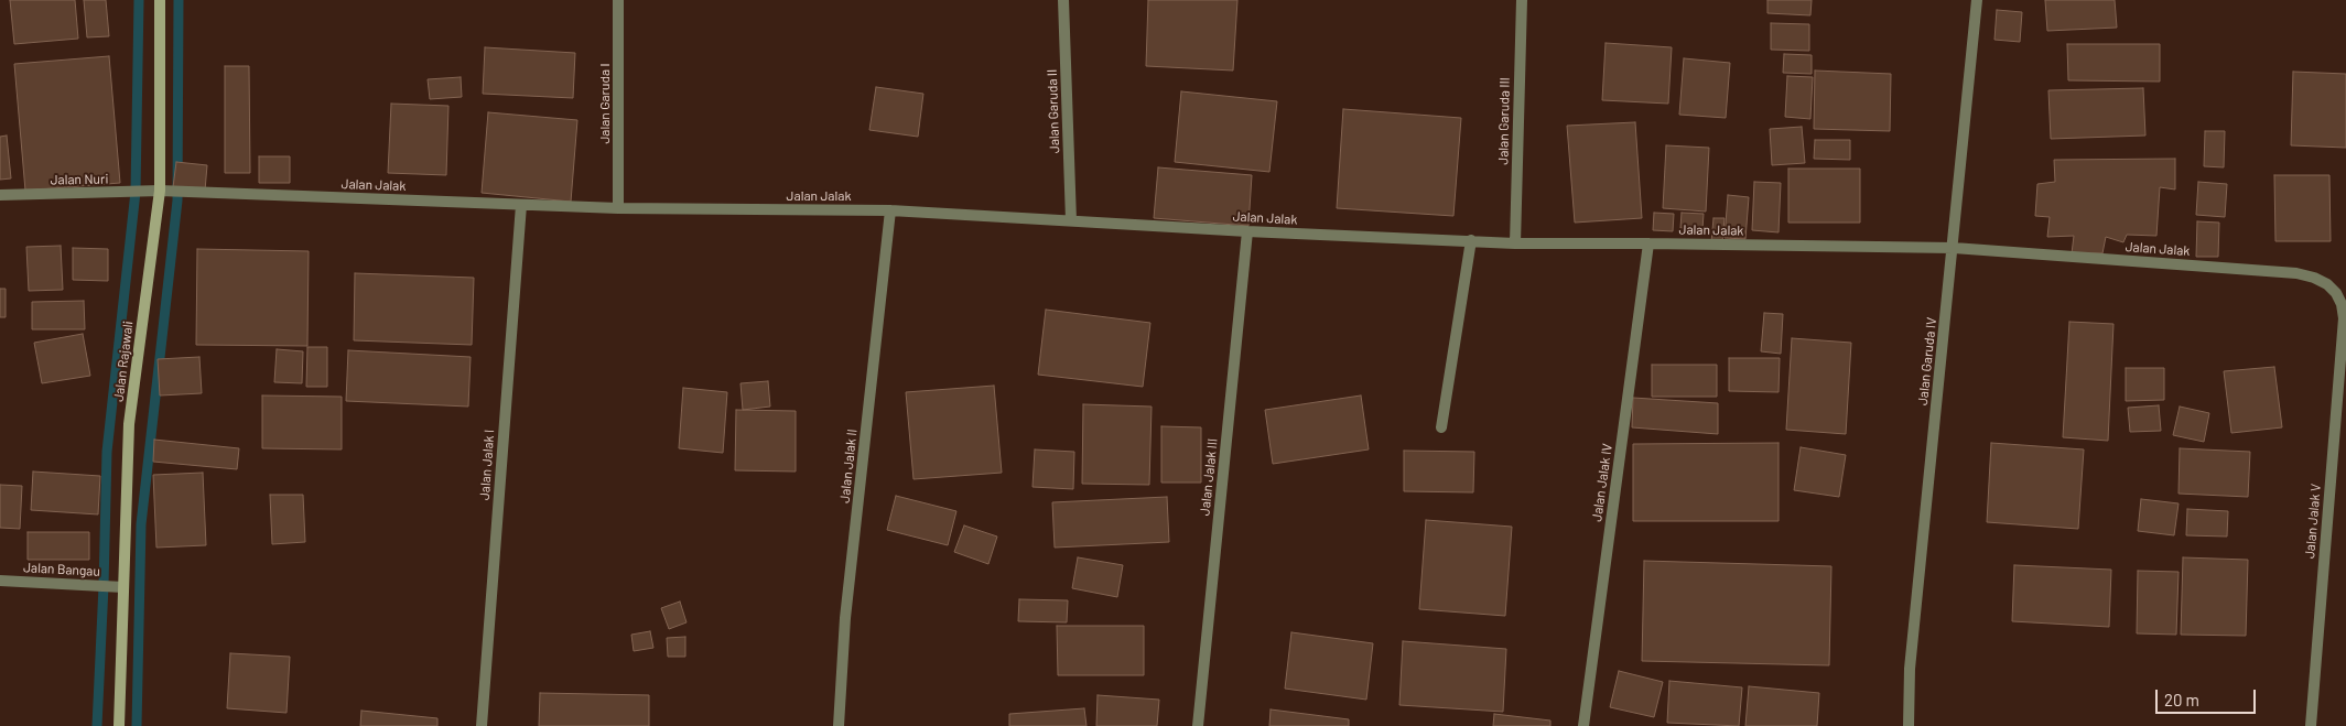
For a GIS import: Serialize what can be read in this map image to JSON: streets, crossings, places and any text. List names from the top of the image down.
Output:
{
  "streets": {
    "main road": ["Jalan Rajawali"],
    "street": [
      "Jalan Garuda I",
      "Jalan Garuda II",
      "Jalan Garuda III",
      "Jalan Nuri",
      "Jalan Jalak",
      "Jalan Garuda IV",
      "Jalan Jalak I",
      "Jalan Jalak II",
      "Jalan Jalak III",
      "Jalan Jalak IV",
      "Jalan Jalak V",
      "Jalan Bangau"
    ]
  },
  "crossings": [
    ["Jalan Garuda I", "Jalan Jalak"],
    ["Jalan Garuda II", "Jalan Jalak"],
    ["Jalan Garuda III", "Jalan Jalak"],
    ["Jalan Nuri", "Jalan Jalak"],
    ["Jalan Nuri", "Jalan Rajawali"],
    ["Jalan Jalak", "Jalan Rajawali"],
    ["Jalan Jalak", "Jalan Garuda IV"],
    ["Jalan Jalak", "Jalan Jalak I"],
    ["Jalan Jalak", "Jalan Jalak II"],
    ["Jalan Jalak", "Jalan Jalak III"],
    ["Jalan Jalak", "Jalan Jalak IV"],
    ["Jalan Jalak", "Jalan Jalak V"],
    ["Jalan Rajawali", "Jalan Bangau"]
  ],
  "scale_bar": "20 m"
}
